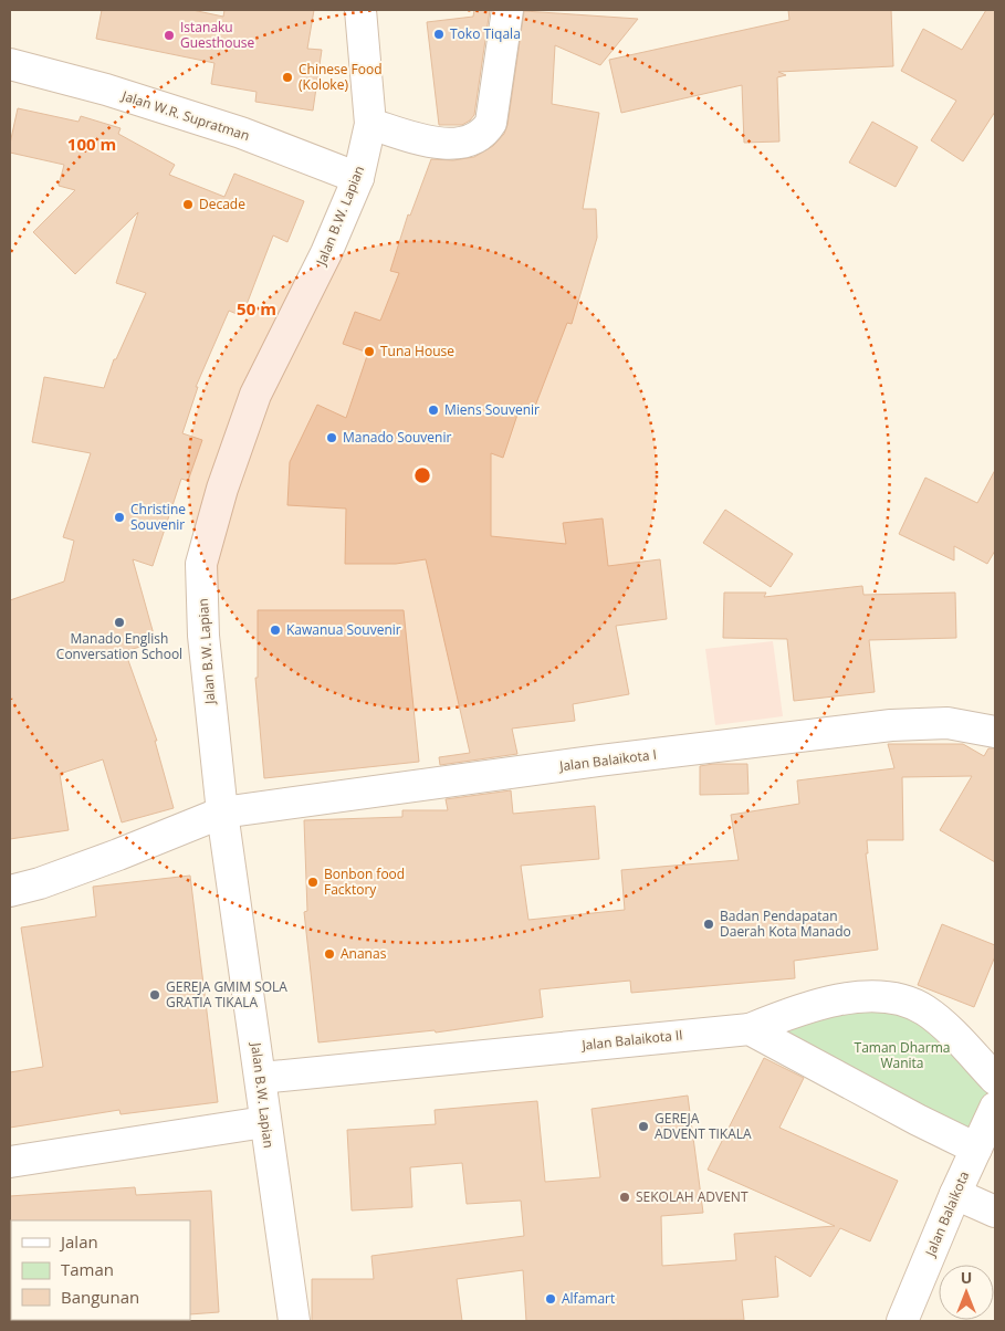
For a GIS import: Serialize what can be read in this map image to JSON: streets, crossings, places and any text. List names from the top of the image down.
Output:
{
  "streets": {
    "street": [
      "Jalan W.R. Supratman",
      "Jalan B.W. Lapian",
      "Jalan Balaikota I",
      "Jalan Balaikota II",
      "Jalan Balaikota"
    ]
  },
  "crossings": [
    ["Jalan W.R. Supratman", "Jalan B.W. Lapian"],
    ["Jalan B.W. Lapian", "Jalan Balaikota I"],
    ["Jalan B.W. Lapian", "Jalan Balaikota II"]
  ],
  "parks": ["Taman Dharma Wanita"],
  "places": [
    "Toko Tiqala",
    "Istanaku Guesthouse",
    "Chinese Food (Koloke)",
    "Decade",
    "Tuna House",
    "Miens Souvenir",
    "Manado Souvenir",
    "Christine Souvenir",
    "Manado English Conversation School",
    "Kawanua Souvenir",
    "Bonbon food Facktory",
    "Badan Pendapatan Daerah Kota Manado",
    "Ananas",
    "GEREJA GMIM SOLA GRATIA TIKALA",
    "GEREJA ADVENT TIKALA",
    "SEKOLAH ADVENT",
    "Alfamart"
  ],
  "legend": ["Jalan", "Taman", "Bangunan"],
  "north": "top",
  "rings": ["100 m", "50 m"]
}
